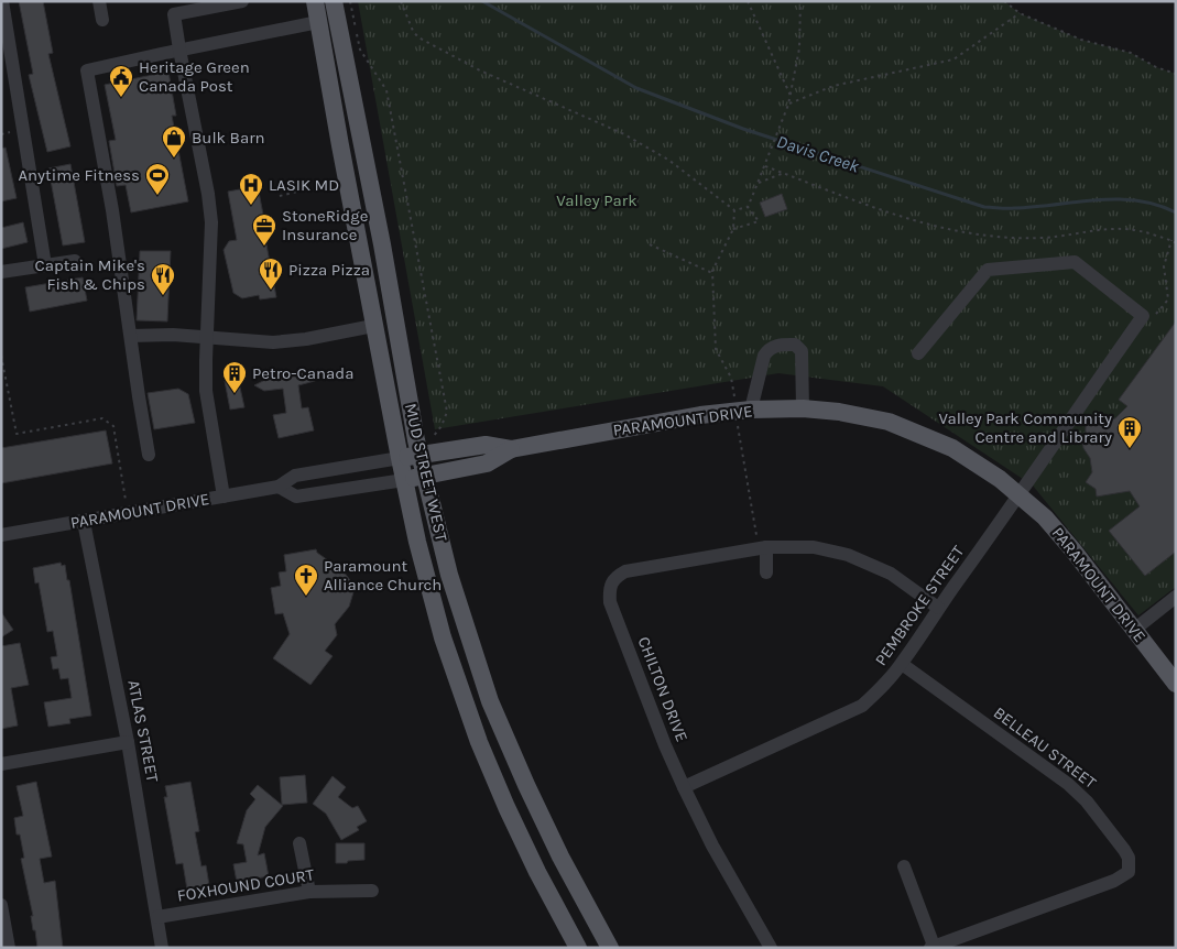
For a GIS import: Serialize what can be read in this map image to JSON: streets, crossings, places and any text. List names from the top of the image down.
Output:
{
  "streets": {
    "main road": ["PARAMOUNT DRIVE", "MUD STREET WEST"],
    "street": [
      "PEMBROKE STREET",
      "CHILTON DRIVE",
      "ATLAS STREET",
      "BELLEAU STREET",
      "FOXHOUND COURT"
    ]
  },
  "crossings": [
    ["PARAMOUNT DRIVE", "MUD STREET WEST"],
    ["PARAMOUNT DRIVE", "PEMBROKE STREET"],
    ["PARAMOUNT DRIVE", "ATLAS STREET"],
    ["PEMBROKE STREET", "CHILTON DRIVE"],
    ["PEMBROKE STREET", "BELLEAU STREET"],
    ["ATLAS STREET", "FOXHOUND COURT"]
  ],
  "water": ["Davis Creek"],
  "parks": ["Valley Park"],
  "places": {
    "public building": ["Heritage Green Canada Post"],
    "shop": ["Bulk Barn"],
    "sports": ["Anytime Fitness"],
    "hospital": ["LASIK MD"],
    "office": ["StoneRidge Insurance"],
    "restaurant": ["Pizza Pizza", "Captain Mike's Fish & Chips"],
    "building": ["Petro-Canada", "Valley Park Community Centre and Library"],
    "church": ["Paramount Alliance Church"]
  }
}
